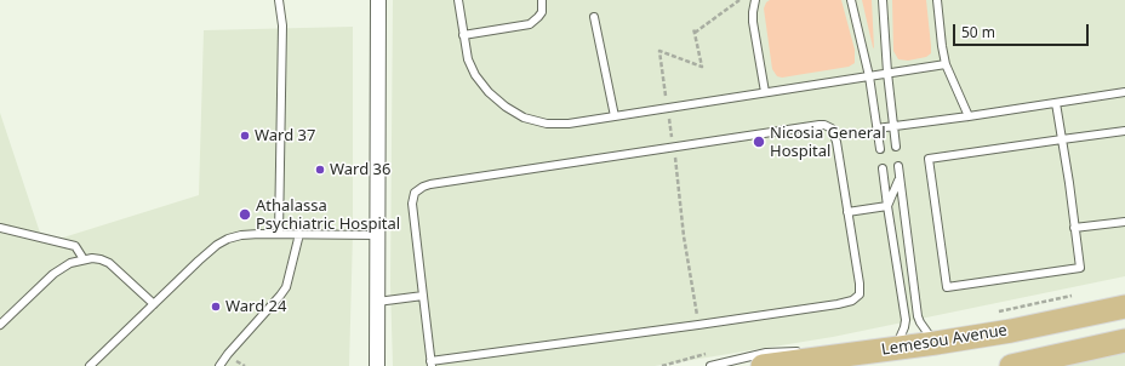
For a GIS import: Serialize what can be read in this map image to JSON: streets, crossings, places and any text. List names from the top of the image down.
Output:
{
  "streets": {
    "main road": ["Lemesou Avenue"]
  },
  "places": [
    "Ward 37",
    "Nicosia General Hospital",
    "Ward 36",
    "Athalassa Psychiatric Hospital",
    "Ward 24"
  ],
  "scale_bar": "50 m"
}
